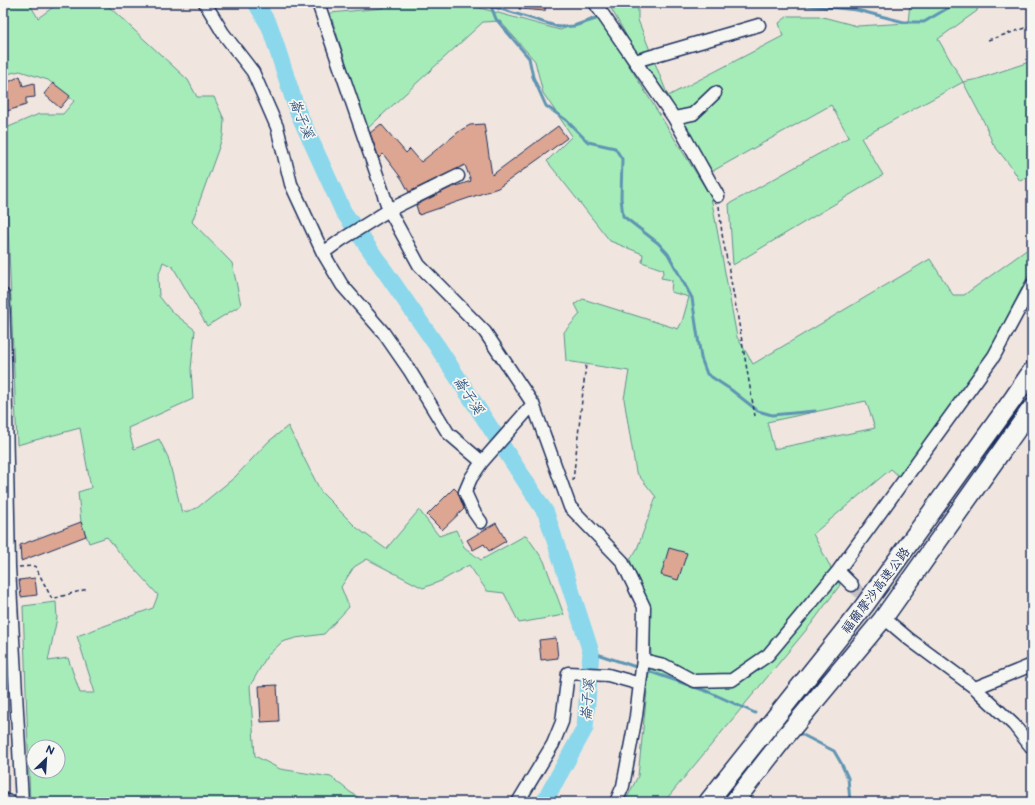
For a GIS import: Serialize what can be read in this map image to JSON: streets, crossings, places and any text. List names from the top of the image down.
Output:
{
  "streets": {
    "highway": ["福爾摩沙高速公路"]
  },
  "water": ["崙子溪"],
  "north": "top right"
}
